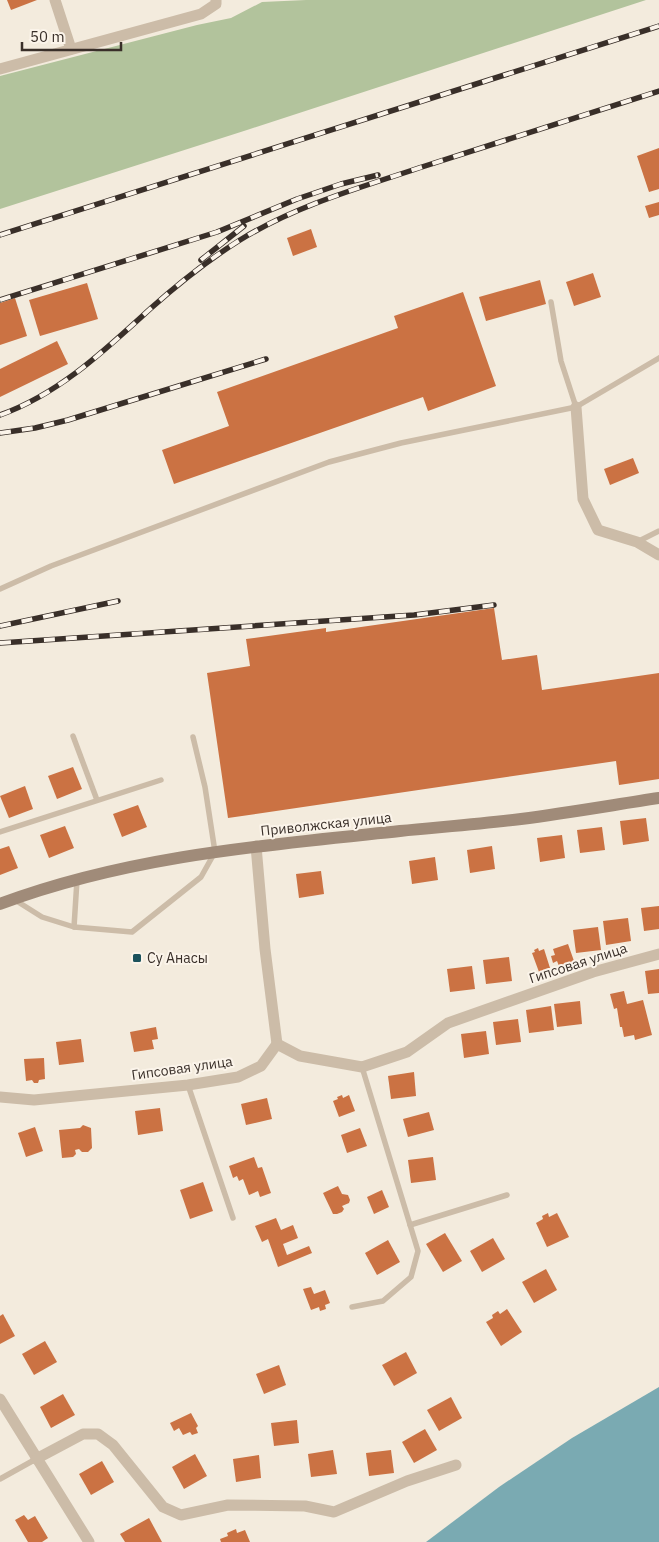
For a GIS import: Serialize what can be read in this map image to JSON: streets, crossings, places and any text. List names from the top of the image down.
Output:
{
  "streets": {
    "main road": ["Приволжская улица"],
    "street": ["Гипсовая улица"]
  },
  "places": {
    "transit": ["Су Анасы"]
  },
  "scale_bar": "50 m"
}
